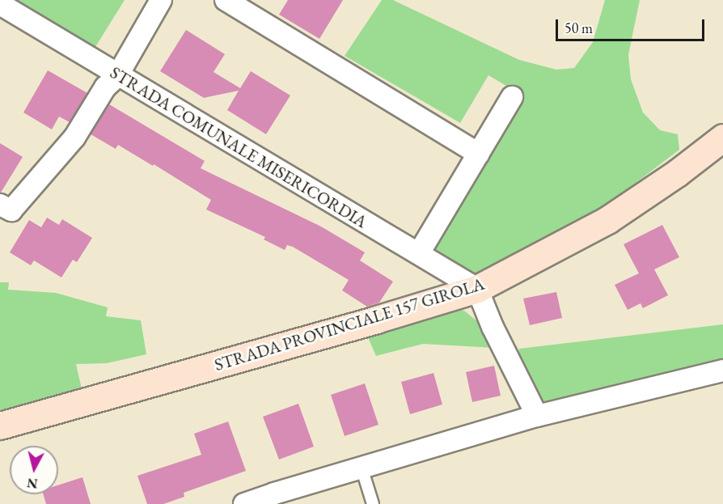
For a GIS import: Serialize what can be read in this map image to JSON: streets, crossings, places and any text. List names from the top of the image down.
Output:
{
  "streets": {
    "main road": ["STRADA PROVINCIALE 157 GIROLA"],
    "street": ["STRADA COMUNALE MISERICORDIA"]
  },
  "crossings": [
    ["STRADA COMUNALE MISERICORDIA", "STRADA PROVINCIALE 157 GIROLA"]
  ],
  "scale_bar": "50 m",
  "north": "bottom"
}
